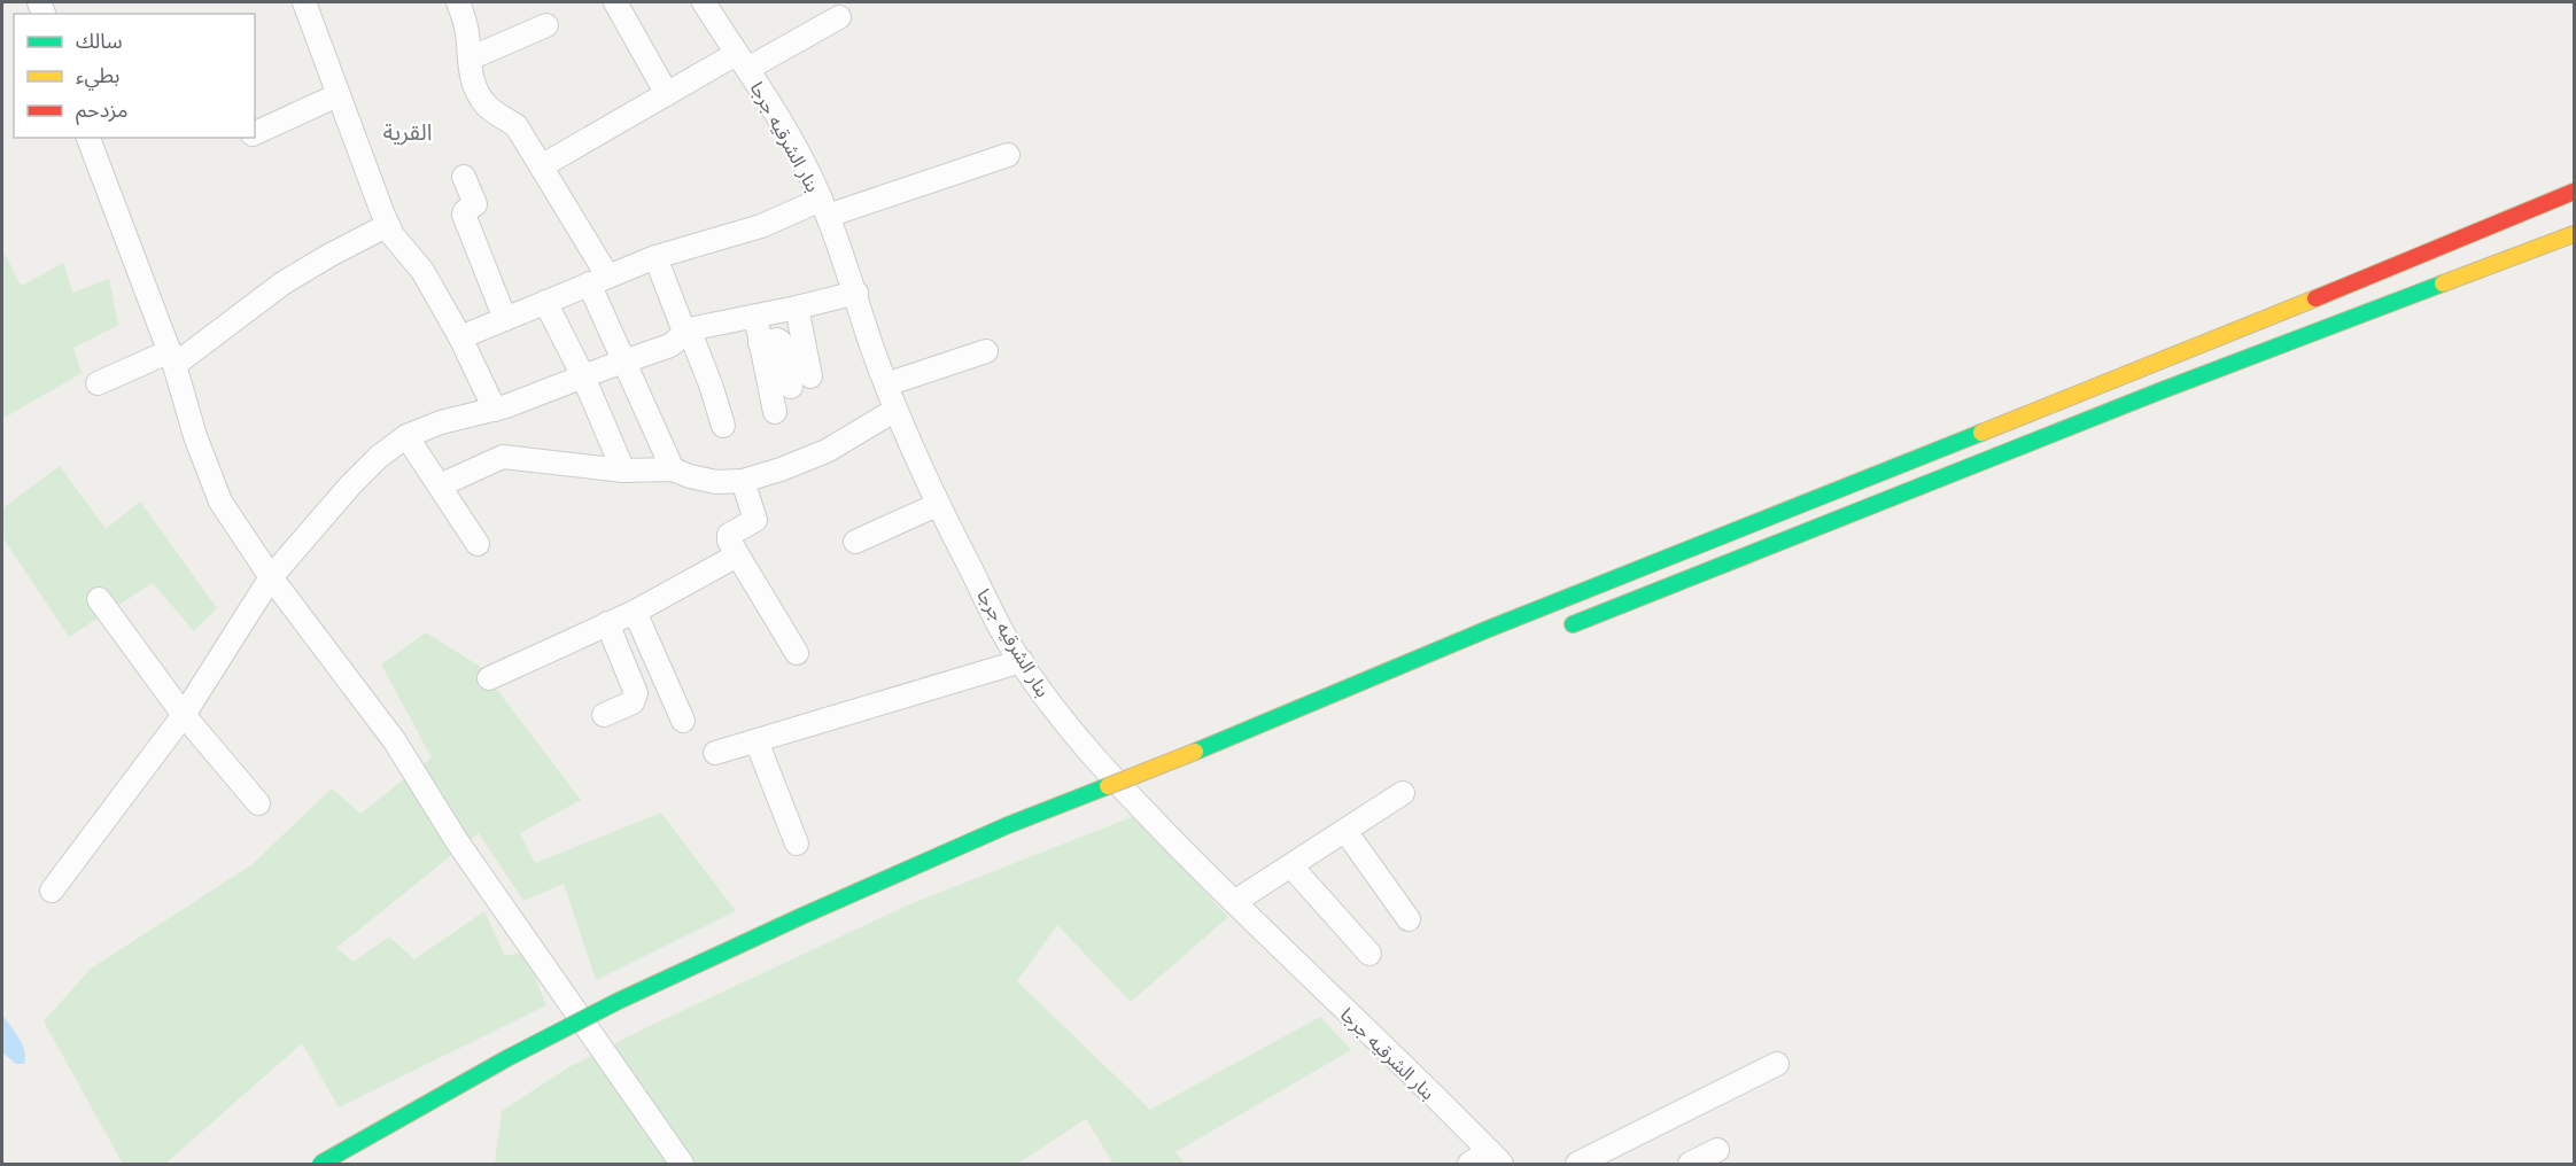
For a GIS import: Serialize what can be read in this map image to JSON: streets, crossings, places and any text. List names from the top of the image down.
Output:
{
  "streets": {
    "street": ["بنار الشرقيه جرجا"]
  },
  "districts": ["القرية"],
  "legend": ["سالك", "بطيء", "مزدحم"]
}
